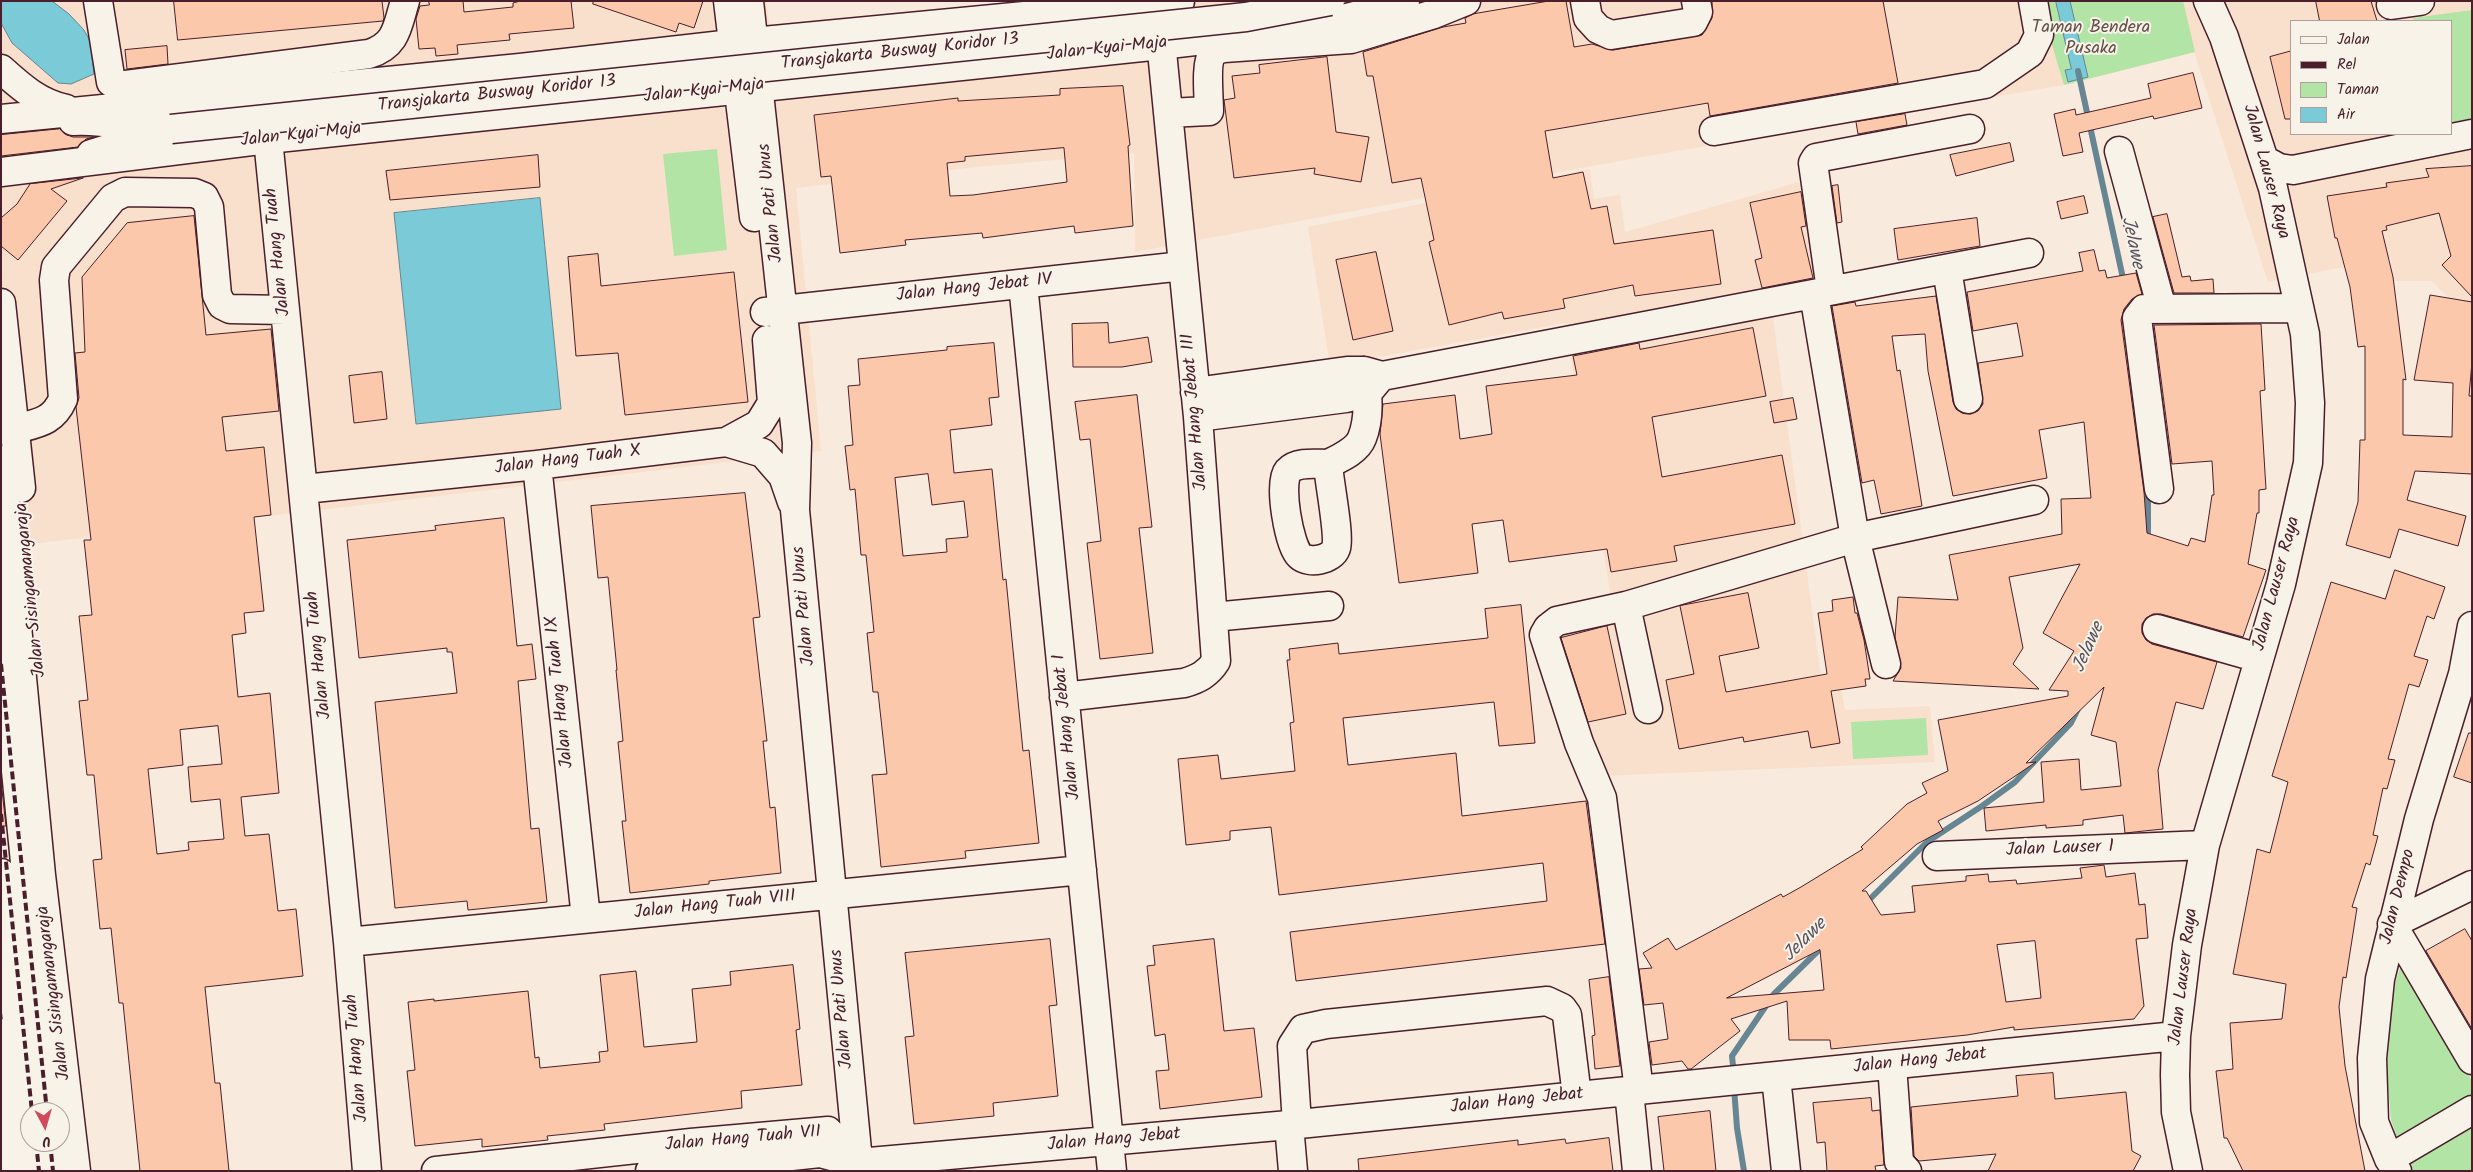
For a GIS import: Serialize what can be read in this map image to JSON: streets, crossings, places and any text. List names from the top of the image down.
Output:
{
  "streets": {
    "street": [
      "Jalan Kyai Maja",
      "Transjakarta Busway Koridor 13",
      "Jalan Lauser Raya",
      "Jalan Pati Unus",
      "Jalan Hang Tuah",
      "Jalan Hang Jebat IV",
      "Jalan Hang Jebat III",
      "Jalan Hang Tuah X",
      "Jalan Sisingamangaraja",
      "Jalan Hang Tuah IX",
      "Jalan Hang Jebat I",
      "Jalan Lauser 1",
      "Jalan Dempo",
      "Jalan Hang Tuah VIII",
      "Jalan Hang Jebat",
      "Jalan Hang Tuah VII"
    ]
  },
  "crossings": [
    ["Jalan Kyai Maja", "Jalan Pati Unus"],
    ["Jalan Kyai Maja", "Jalan Hang Tuah"],
    ["Jalan Kyai Maja", "Jalan Hang Jebat III"],
    ["Jalan Lauser Raya", "Jalan Lauser 1"],
    ["Jalan Lauser Raya", "Jalan Hang Jebat"],
    ["Jalan Pati Unus", "Jalan Hang Jebat IV"],
    ["Jalan Pati Unus", "Jalan Hang Tuah X"],
    ["Jalan Pati Unus", "Jalan Hang Tuah VIII"],
    ["Jalan Pati Unus", "Jalan Hang Jebat"],
    ["Jalan Pati Unus", "Jalan Hang Tuah VII"],
    ["Jalan Hang Tuah", "Jalan Hang Tuah X"],
    ["Jalan Hang Tuah", "Jalan Hang Tuah VIII"],
    ["Jalan Hang Jebat IV", "Jalan Hang Jebat III"],
    ["Jalan Hang Jebat IV", "Jalan Hang Jebat I"],
    ["Jalan Hang Jebat III", "Jalan Hang Jebat I"],
    ["Jalan Hang Tuah X", "Jalan Hang Tuah IX"],
    ["Jalan Hang Tuah IX", "Jalan Hang Tuah VIII"],
    ["Jalan Hang Jebat I", "Jalan Hang Tuah VIII"],
    ["Jalan Hang Jebat I", "Jalan Hang Jebat"],
    ["Jalan Hang Jebat", "Jalan Hang Tuah VII"]
  ],
  "water": ["Jelawe"],
  "parks": ["Taman Bendera Pusaka"],
  "legend": [
    "Jalan",
    "Rel",
    "Taman",
    "Air"
  ],
  "north": "bottom"
}
